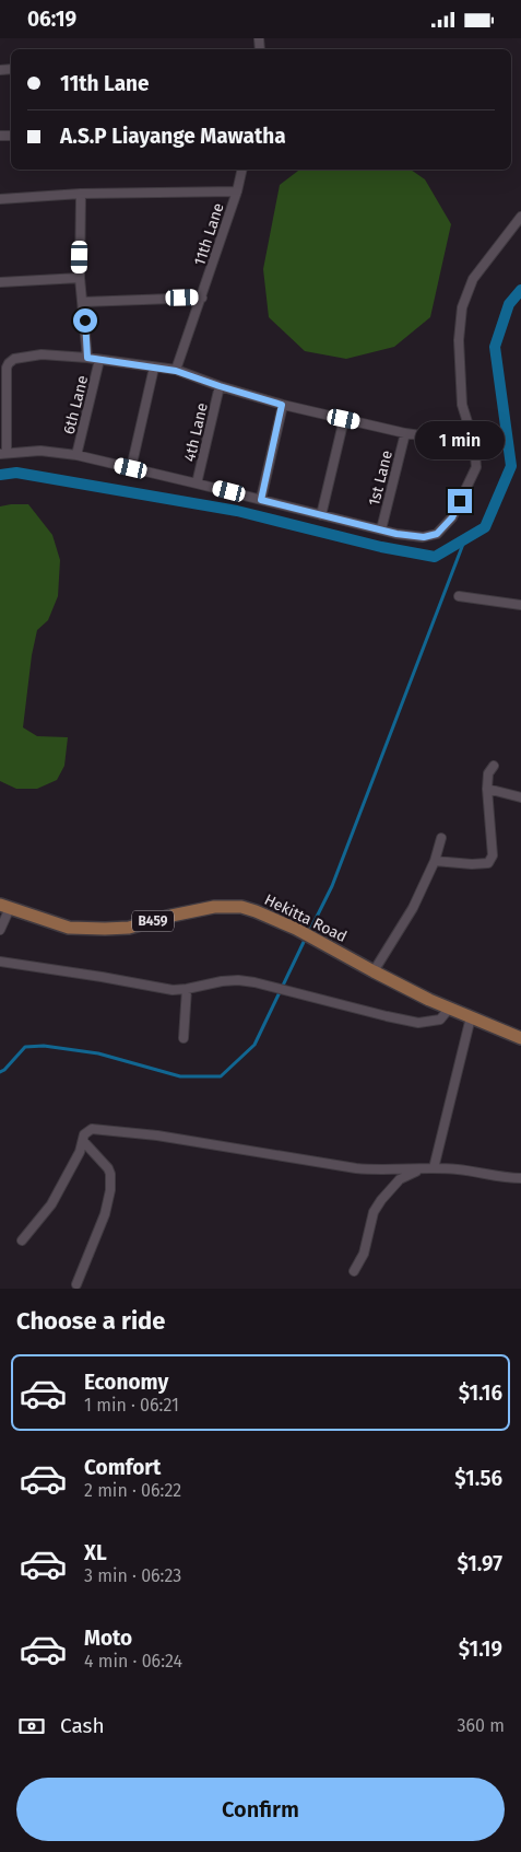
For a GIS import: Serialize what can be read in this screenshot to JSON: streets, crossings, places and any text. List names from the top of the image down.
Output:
{
  "streets": {
    "main road": ["Hekitta Road", "B459"],
    "street": [
      "11th Lane",
      "6th Lane",
      "4th Lane",
      "1st Lane"
    ]
  },
  "page": {
    "status": "06:19",
    "banner": ["11th Lane", "A.S.P Liayange Mawatha"],
    "bubble": "1 min",
    "heading": "Choose a ride",
    "list": [
      {
        "name": "Economy",
        "note": "1 min · 06:21",
        "value": "$1.16"
      },
      {
        "name": "Comfort",
        "note": "2 min · 06:22",
        "value": "$1.56"
      },
      {
        "name": "XL",
        "note": "3 min · 06:23",
        "value": "$1.97"
      },
      {
        "name": "Moto",
        "note": "4 min · 06:24",
        "value": "$1.19"
      }
    ],
    "pay": ["Cash", "360 m"],
    "buttons": "Confirm"
  }
}
